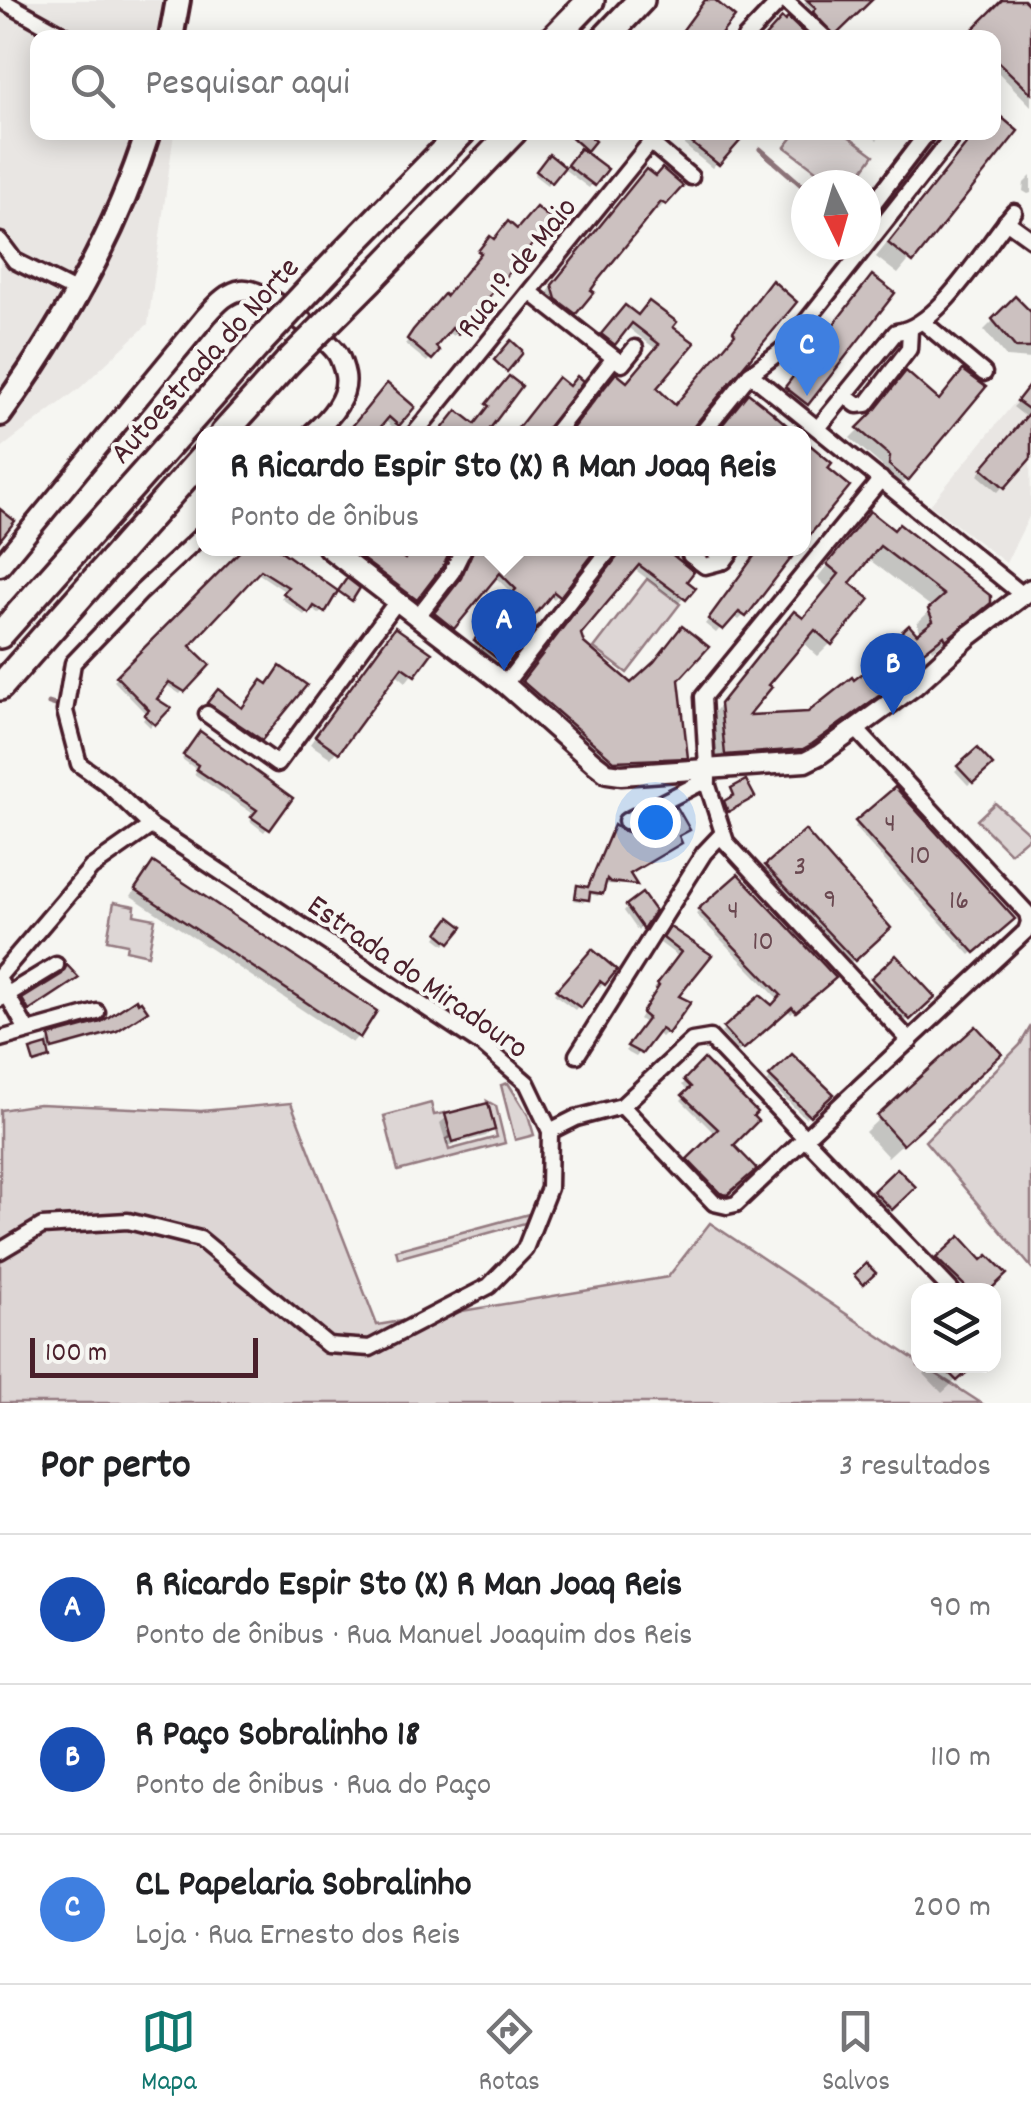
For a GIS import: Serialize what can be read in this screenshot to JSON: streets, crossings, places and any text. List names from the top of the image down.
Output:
{
  "streets": {
    "highway": ["Autoestrada do Norte"],
    "street": ["Rua 1º de Maio", "Estrada do Miradouro"]
  },
  "house_numbers": [
    "4",
    "10",
    "3",
    "9",
    "16",
    "4",
    "10"
  ],
  "scale_bar": "100 m",
  "north": "bottom",
  "page": {
    "search": "Pesquisar aqui",
    "pins": ["C", "A", "B"],
    "popup": ["R Ricardo Espir Sto (X) R Man Joaq Reis", "Ponto de ônibus"],
    "scale": "100 m",
    "heading": ["Por perto", "3 resultados"],
    "list": [
      {
        "mark": "A",
        "name": "R Ricardo Espir Sto (X) R Man Joaq Reis",
        "note": "Ponto de ônibus · Rua Manuel Joaquim dos Reis",
        "value": "90 m"
      },
      {
        "mark": "B",
        "name": "R Paço Sobralinho 18",
        "note": "Ponto de ônibus · Rua do Paço",
        "value": "110 m"
      },
      {
        "mark": "C",
        "name": "CL Papelaria Sobralinho",
        "note": "Loja · Rua Ernesto dos Reis",
        "value": "200 m"
      }
    ],
    "nav": ["Mapa", "Rotas", "Salvos"]
  }
}
